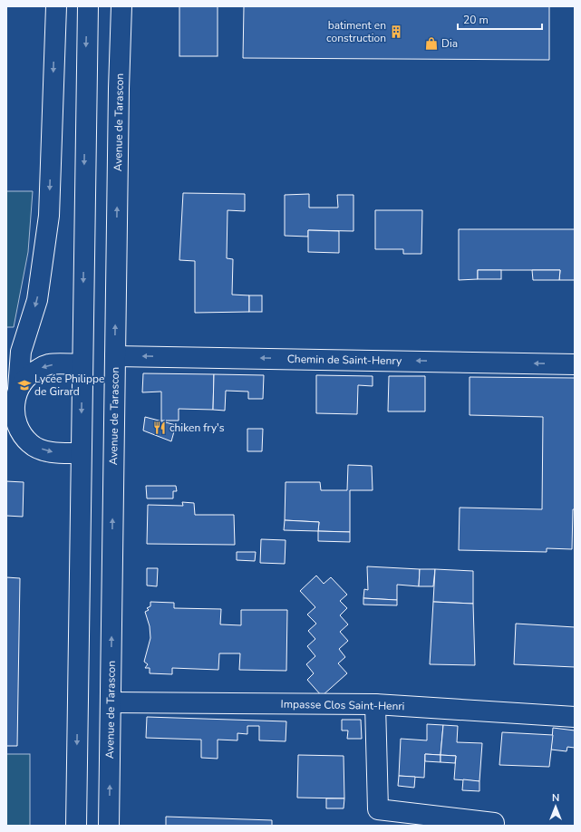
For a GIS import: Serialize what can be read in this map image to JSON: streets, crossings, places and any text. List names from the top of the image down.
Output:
{
  "streets": {
    "street": ["Avenue de Tarascon", "Chemin de Saint-Henry", "Impasse Clos Saint-Henri"]
  },
  "crossings": [
    ["Avenue de Tarascon", "Chemin de Saint-Henry"],
    ["Avenue de Tarascon", "Impasse Clos Saint-Henri"]
  ],
  "one_way": ["Chemin de Saint-Henry"],
  "places": {
    "building": ["batiment en construction"],
    "shop": ["Dia"],
    "school or university": ["Lycée Philippe de Girard"],
    "restaurant": ["chiken fry's"]
  },
  "scale_bar": "20 m",
  "north": "top"
}
